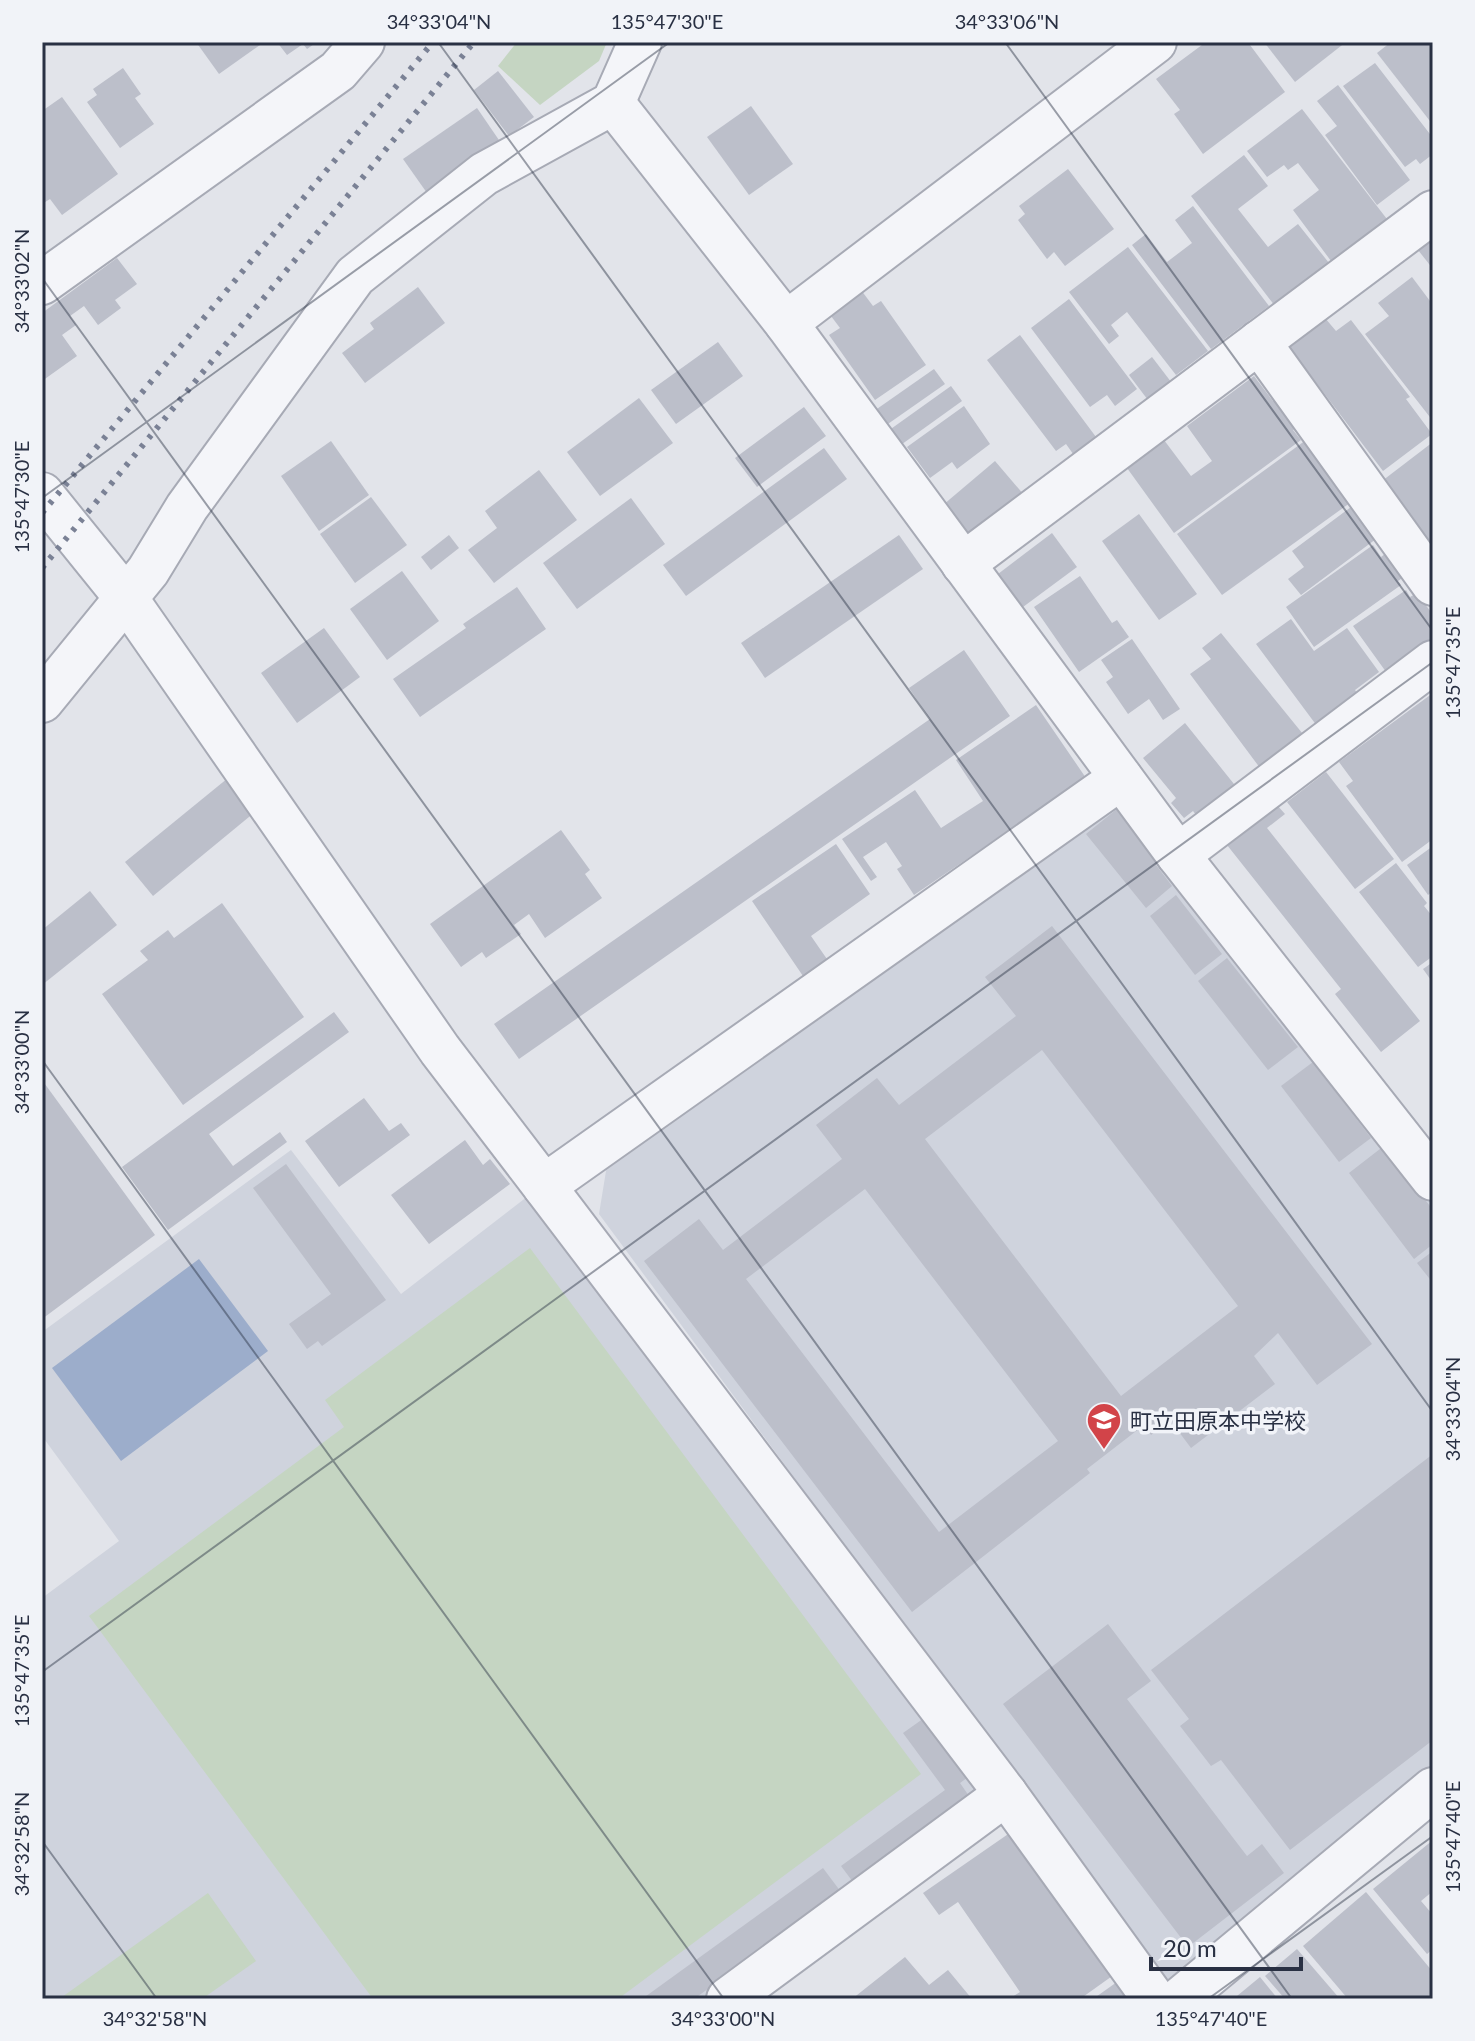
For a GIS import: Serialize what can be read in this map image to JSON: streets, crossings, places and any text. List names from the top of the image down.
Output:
{
  "places": {
    "school or university": ["町立田原本中学校"]
  },
  "scale_bar": "20 m",
  "coordinates": [
    "34°33'04\"N",
    "135°47'30\"E",
    "34°33'06\"N",
    "34°33'02\"N",
    "135°47'35\"E",
    "34°33'00\"N",
    "135°47'40\"E",
    "34°32'58\"N"
  ]
}
